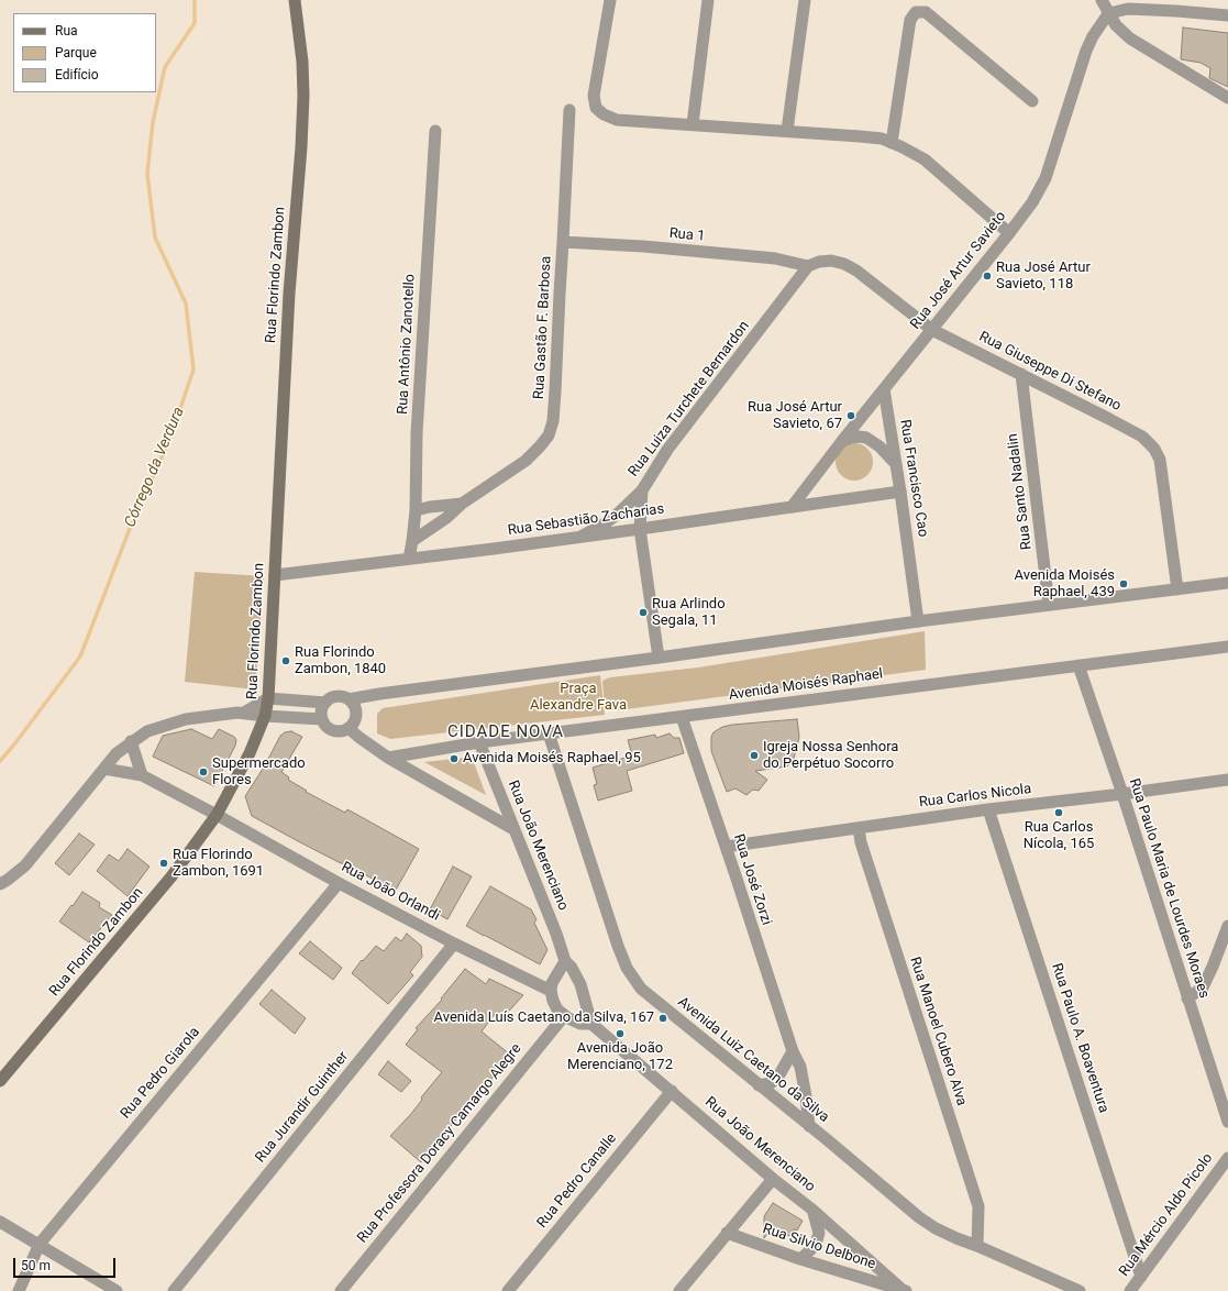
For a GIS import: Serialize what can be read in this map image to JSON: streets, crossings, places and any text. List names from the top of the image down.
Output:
{
  "streets": {
    "main road": ["Rua Florindo Zambon"],
    "street": [
      "Rua 1",
      "Rua José Artur Savieto",
      "Rua Gastão F. Barbosa",
      "Rua Antônio Zanotello",
      "Rua Giuseppe Di Stefano",
      "Rua Luiza Turchete Bernardon",
      "Rua Francisco Cao",
      "Rua Santo Nadalin",
      "Rua Sebastião Zacharias",
      "Avenida Moisés Raphael",
      "Rua Carlos Nicola",
      "Rua João Merenciano",
      "Rua José Zorzi",
      "Rua Paulo Maria de Lourdes Moraes",
      "Rua João Orlandi",
      "Rua Manoel Cubero Alva",
      "Rua Paulo A. Boaventura",
      "Avenida Luiz Caetano da Silva",
      "Rua Pedro Giarola",
      "Rua Jurandir Guinther",
      "Rua Professora Doracy Camargo Alegre",
      "Rua Pedro Canalle",
      "Rua Mércio Aldo Pícolo",
      "Rua Silvio Delbone"
    ]
  },
  "crossings": [
    ["Rua 1", "Rua Gastão F. Barbosa"],
    ["Rua 1", "Rua Giuseppe Di Stefano"],
    ["Rua 1", "Rua Luiza Turchete Bernardon"],
    ["Rua José Artur Savieto", "Rua Giuseppe Di Stefano"],
    ["Rua José Artur Savieto", "Rua Francisco Cao"],
    ["Rua José Artur Savieto", "Rua Sebastião Zacharias"],
    ["Rua Florindo Zambon", "Rua Sebastião Zacharias"],
    ["Rua Florindo Zambon", "Rua João Orlandi"],
    ["Rua Gastão F. Barbosa", "Rua Antônio Zanotello"],
    ["Rua Antônio Zanotello", "Rua Sebastião Zacharias"],
    ["Rua Giuseppe Di Stefano", "Rua Luiza Turchete Bernardon"],
    ["Rua Giuseppe Di Stefano", "Rua Santo Nadalin"],
    ["Rua Luiza Turchete Bernardon", "Rua Sebastião Zacharias"],
    ["Rua Francisco Cao", "Rua Sebastião Zacharias"],
    ["Avenida Moisés Raphael", "Rua João Merenciano"],
    ["Avenida Moisés Raphael", "Rua José Zorzi"],
    ["Avenida Moisés Raphael", "Rua Paulo Maria de Lourdes Moraes"],
    ["Avenida Moisés Raphael", "Avenida Luiz Caetano da Silva"],
    ["Rua Carlos Nicola", "Rua José Zorzi"],
    ["Rua Carlos Nicola", "Rua Paulo Maria de Lourdes Moraes"],
    ["Rua Carlos Nicola", "Rua Manoel Cubero Alva"],
    ["Rua Carlos Nicola", "Rua Paulo A. Boaventura"],
    ["Rua João Merenciano", "Rua Pedro Canalle"],
    ["Rua João Merenciano", "Rua Silvio Delbone"],
    ["Rua José Zorzi", "Avenida Luiz Caetano da Silva"],
    ["Rua João Orlandi", "Rua Pedro Giarola"],
    ["Rua João Orlandi", "Rua Jurandir Guinther"],
    ["Rua Manoel Cubero Alva", "Avenida Luiz Caetano da Silva"],
    ["Rua Paulo A. Boaventura", "Rua Mércio Aldo Pícolo"]
  ],
  "districts": ["CIDADE NOVA"],
  "water": ["Córrego da Verdura"],
  "parks": ["Praça Alexandre Fava"],
  "places": [
    "Rua José Artur Savieto, 118",
    "Rua José Artur Savieto, 67",
    "Avenida Moisés Raphael, 439",
    "Rua Arlindo Segala, 11",
    "Rua Florindo Zambon, 1840",
    "Igreja Nossa Senhora do Perpétuo Socorro",
    "Avenida Moisés Raphael, 95",
    "Supermercado Flores",
    "Rua Carlos Nícola, 165",
    "Rua Florindo Zambon, 1691",
    "Avenida Luís Caetano da Silva, 167",
    "Avenida João Merenciano, 172"
  ],
  "legend": ["Rua", "Parque", "Edifício"],
  "scale_bar": "50 m"
}
